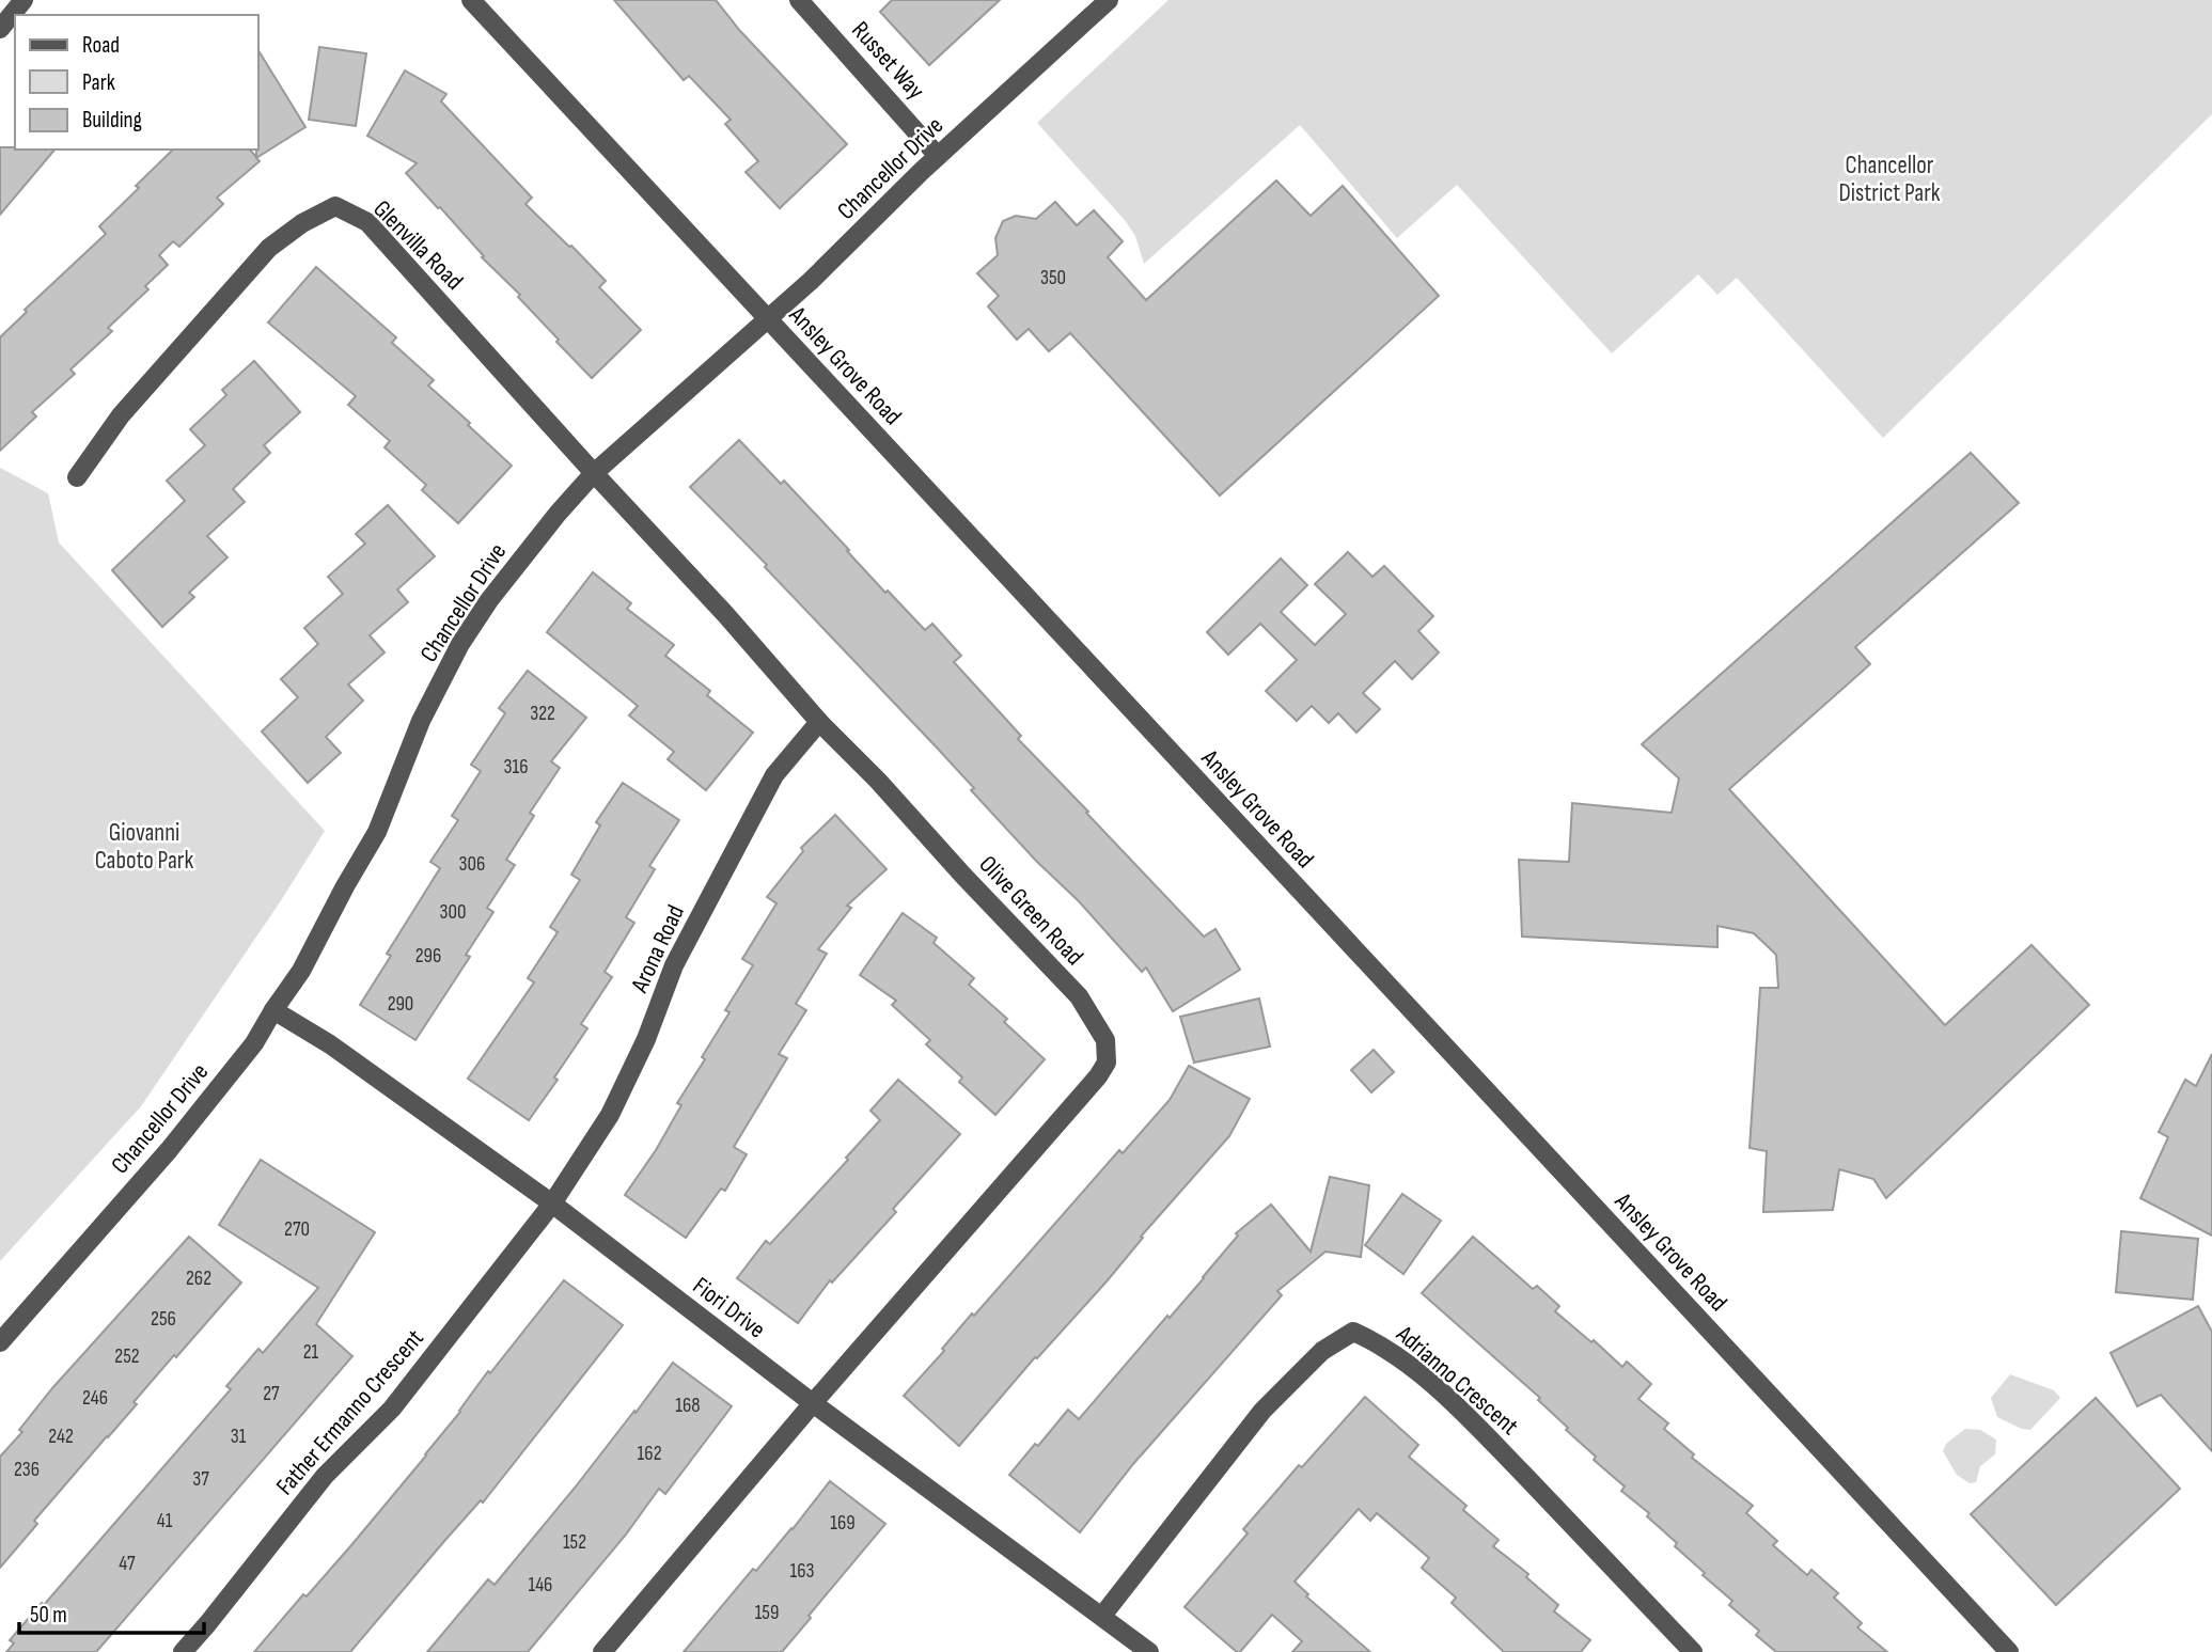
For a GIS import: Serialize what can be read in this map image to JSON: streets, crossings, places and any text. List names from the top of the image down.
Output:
{
  "streets": {
    "street": [
      "Russet Way",
      "Chancellor Drive",
      "Glenvilla Road",
      "Ansley Grove Road",
      "Olive Green Road",
      "Arona Road",
      "Fiori Drive",
      "Adrianno Crescent",
      "Father Ermanno Crescent"
    ]
  },
  "crossings": [
    ["Russet Way", "Chancellor Drive"],
    ["Chancellor Drive", "Glenvilla Road"],
    ["Chancellor Drive", "Ansley Grove Road"],
    ["Chancellor Drive", "Olive Green Road"],
    ["Chancellor Drive", "Fiori Drive"],
    ["Glenvilla Road", "Olive Green Road"],
    ["Olive Green Road", "Arona Road"],
    ["Olive Green Road", "Fiori Drive"],
    ["Arona Road", "Fiori Drive"],
    ["Arona Road", "Father Ermanno Crescent"],
    ["Fiori Drive", "Adrianno Crescent"],
    ["Fiori Drive", "Father Ermanno Crescent"]
  ],
  "parks": ["Chancellor District Park", "Giovanni Caboto Park"],
  "house_numbers": [
    "350",
    "322",
    "316",
    "306",
    "300",
    "296",
    "290",
    "270",
    "262",
    "256",
    "21",
    "252",
    "27",
    "246",
    "168",
    "242",
    "31",
    "162",
    "236",
    "37",
    "41",
    "169",
    "152",
    "47",
    "163",
    "146",
    "159"
  ],
  "legend": ["Road", "Park", "Building"],
  "scale_bar": "50 m"
}
